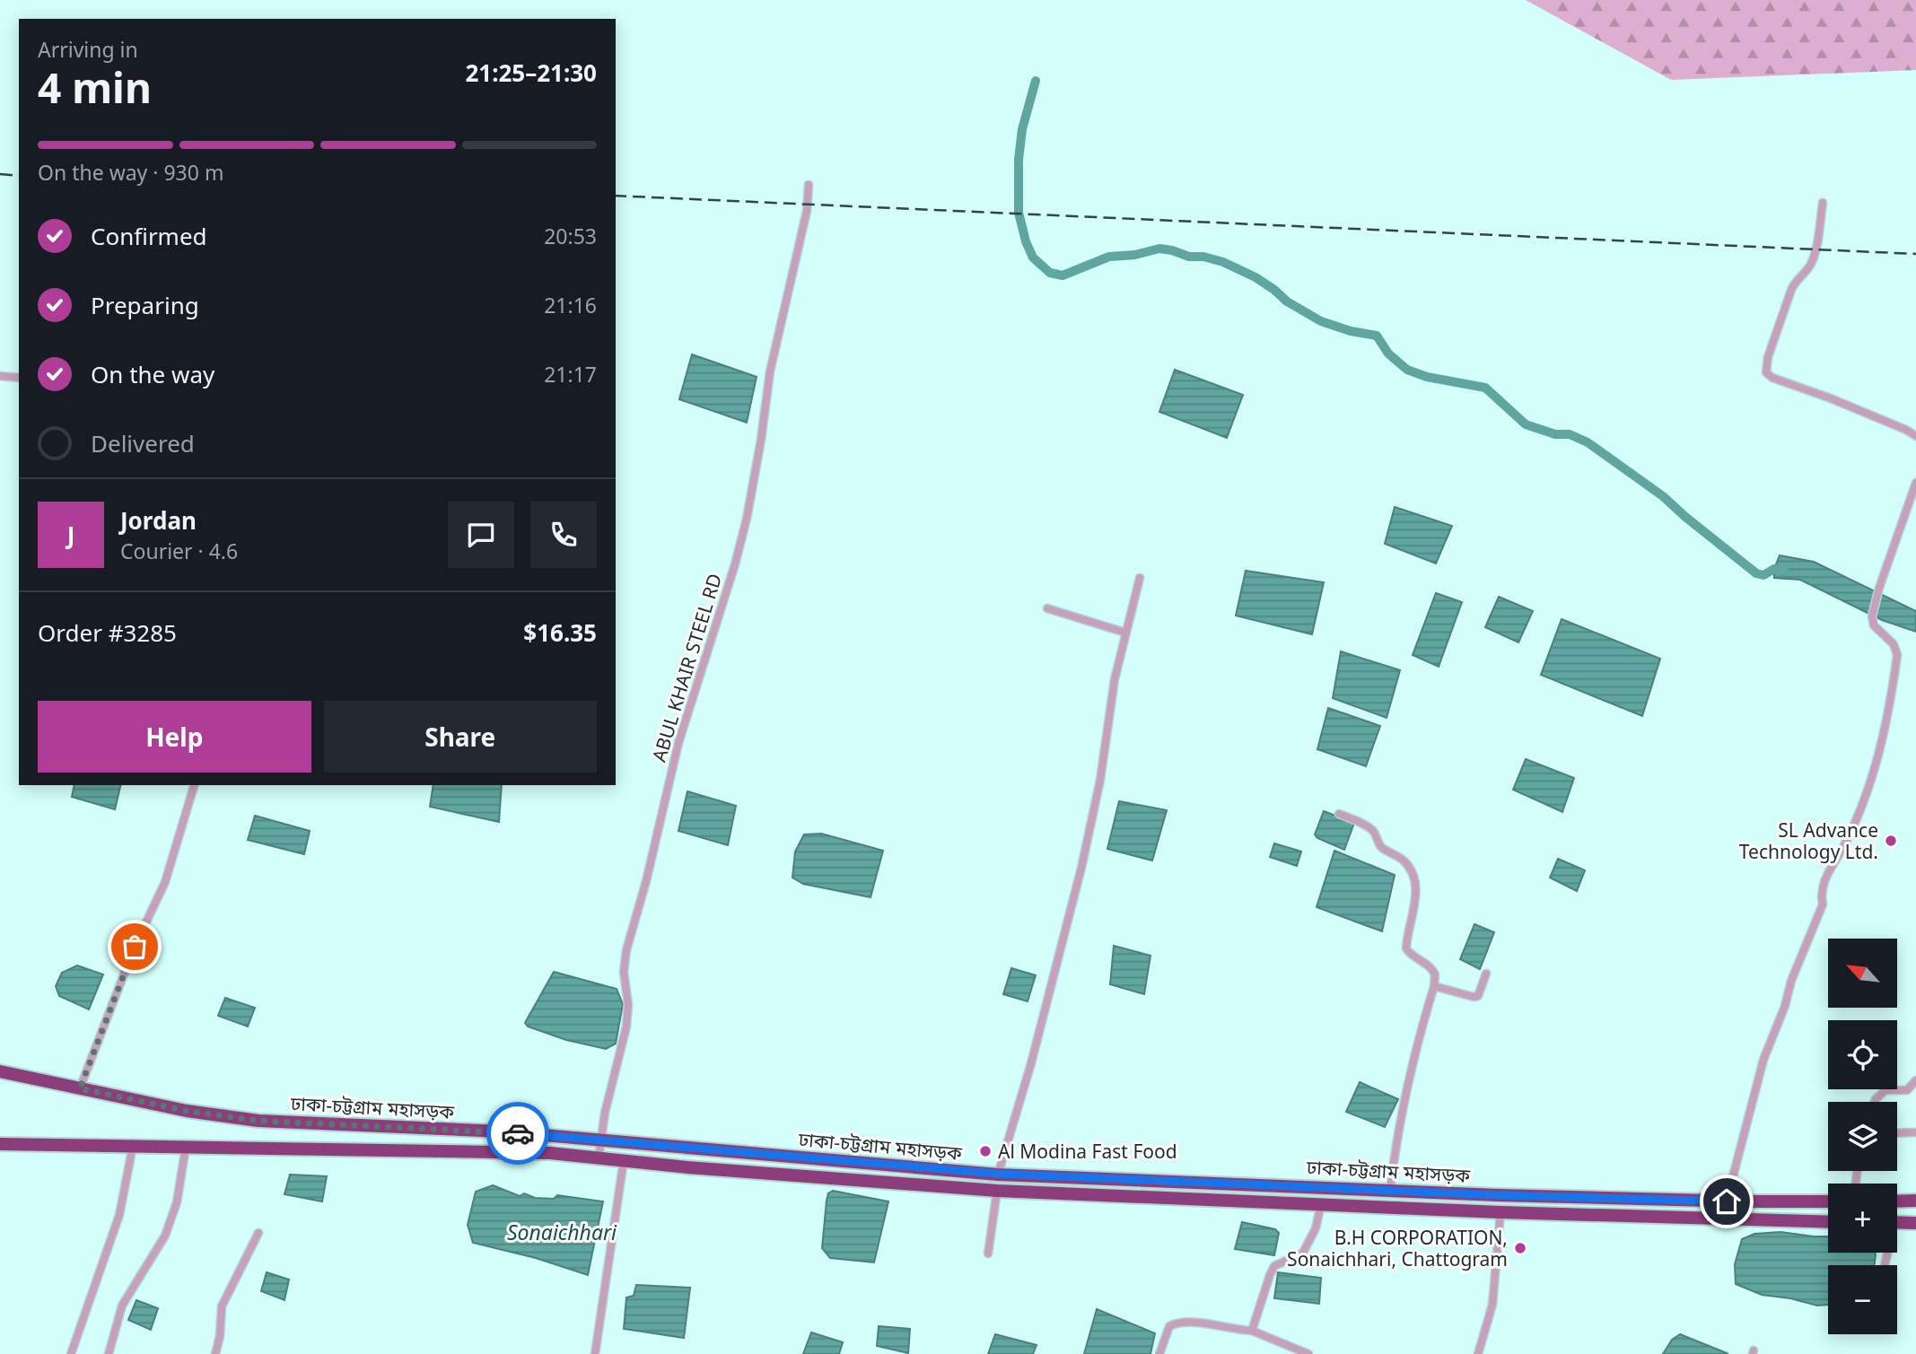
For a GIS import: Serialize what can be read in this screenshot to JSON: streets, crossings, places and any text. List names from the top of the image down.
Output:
{
  "streets": {
    "highway": ["ঢাকা-চট্টগ্রাম মহাসড়ক"],
    "street": ["ABUL KHAIR STEEL RD"]
  },
  "crossings": [
    ["ABUL KHAIR STEEL RD", "ঢাকা-চট্টগ্রাম মহাসড়ক"]
  ],
  "water": ["Sonaichhari"],
  "places": ["SL Advance Technology Ltd.", "Al Modina Fast Food", "B.H CORPORATION, Sonaichhari, Chattogram"],
  "north": "top left",
  "page": {
    "heading": ["4 min", "Arriving in", "21:25–21:30"],
    "panel": [
      "Jordan",
      "Courier · 4.6",
      "Order #3285",
      "$16.35"
    ],
    "bar": "On the way · 930 m",
    "list": [
      ["Confirmed", "20:53"],
      ["Preparing", "21:16"],
      ["On the way", "21:17"],
      "Delivered"
    ],
    "round": "J",
    "buttons": ["Help", "Share"],
    "map_buttons": ["+", "−"]
  }
}
